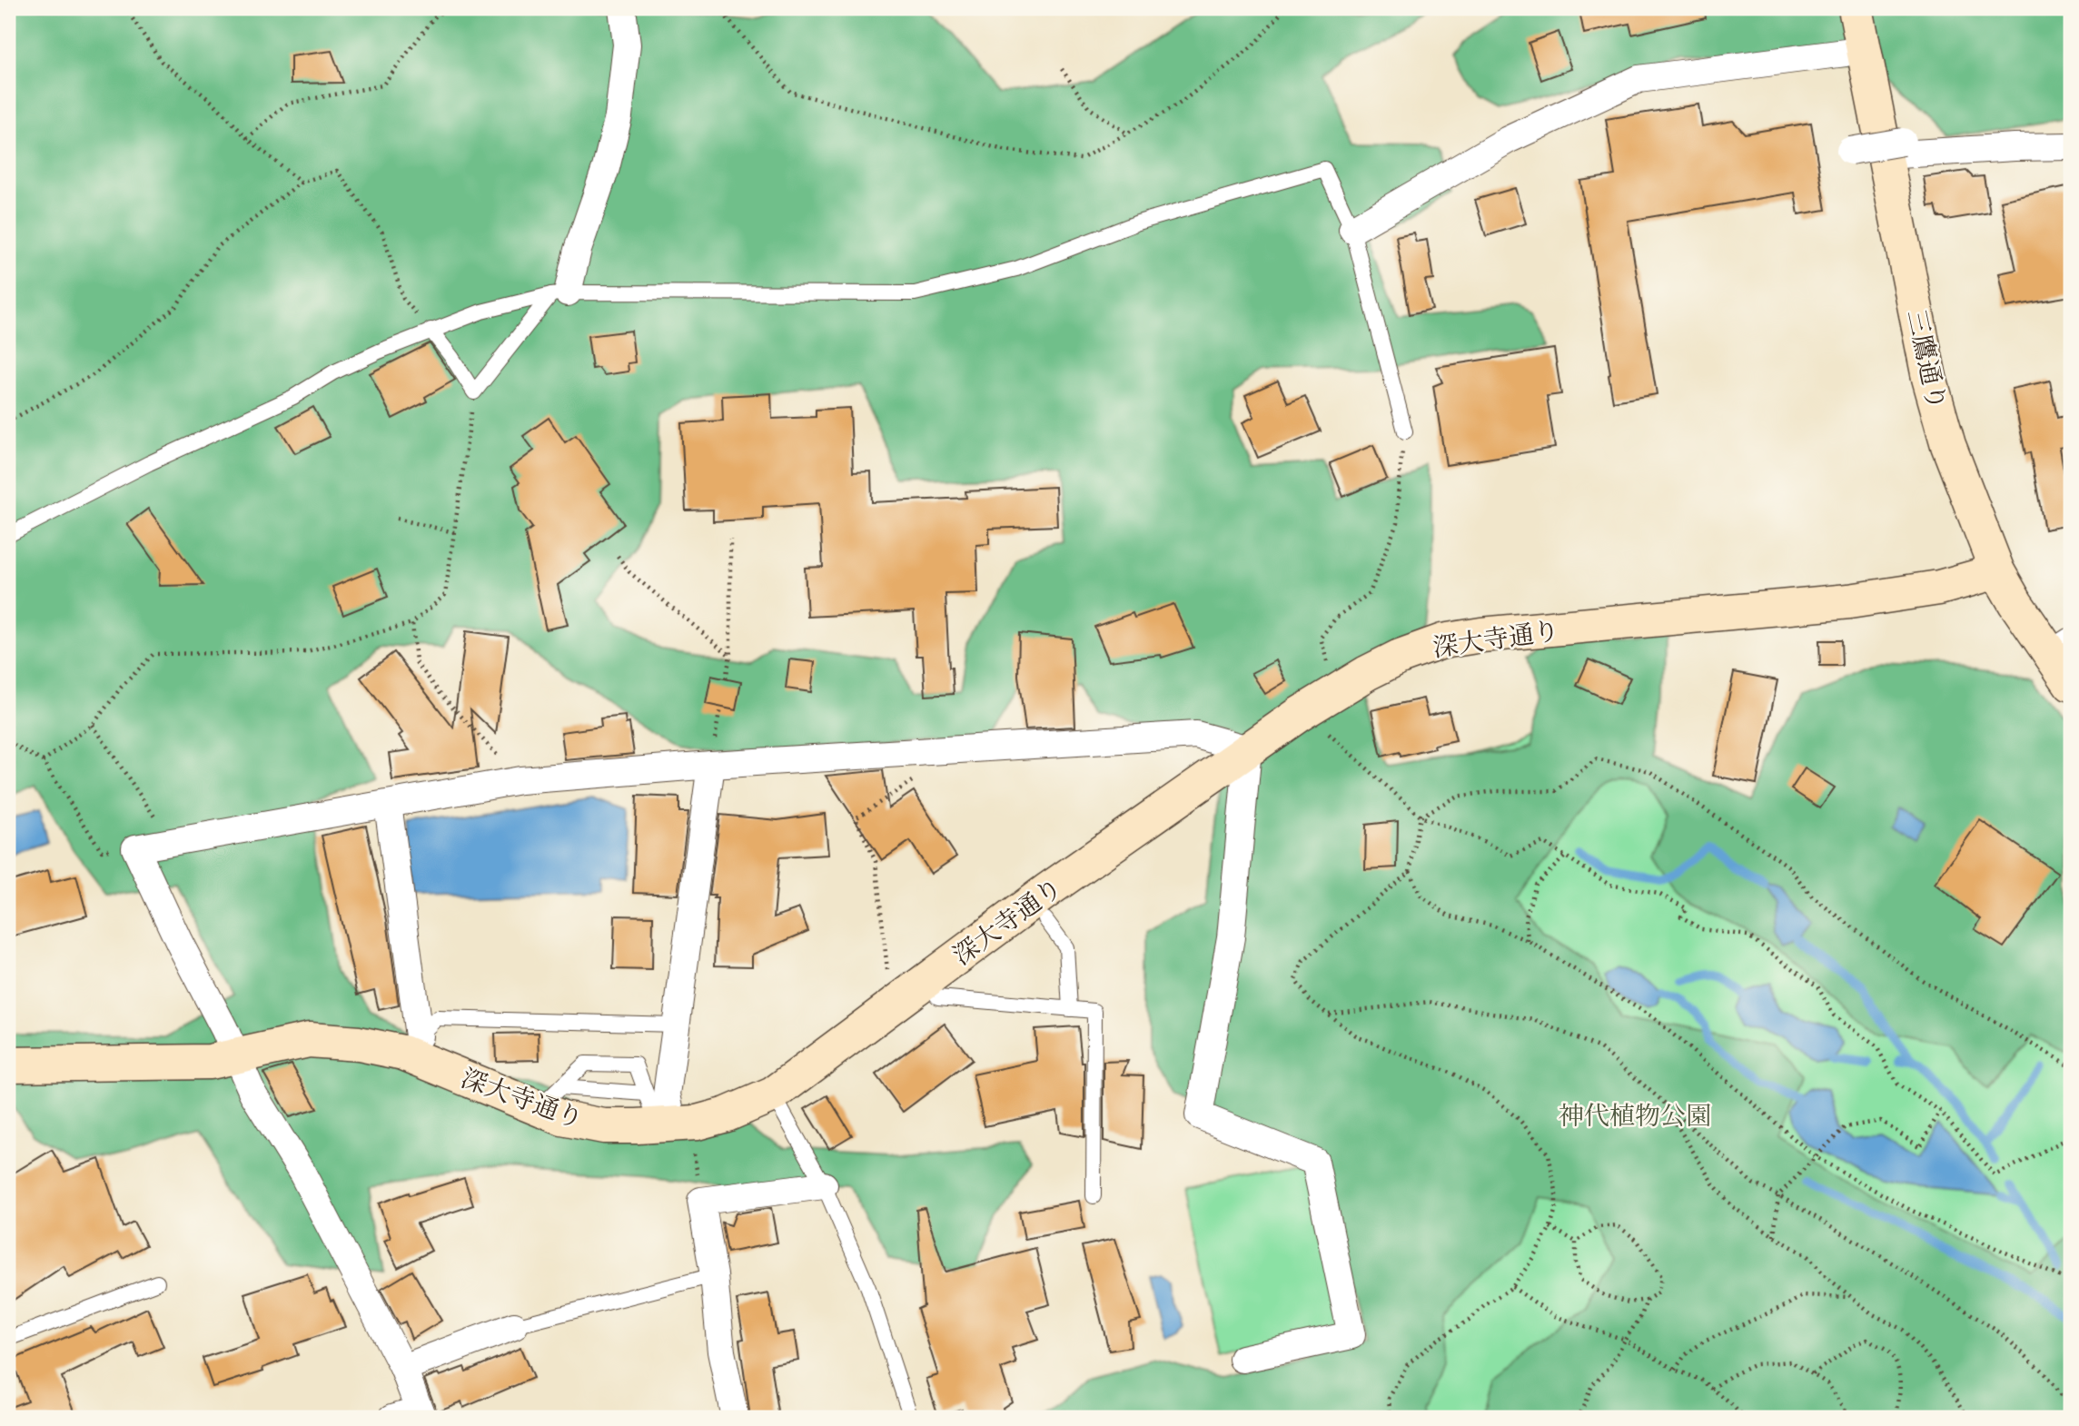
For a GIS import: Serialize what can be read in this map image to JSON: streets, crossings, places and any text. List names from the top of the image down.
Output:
{
  "streets": {
    "street": ["三鷹通り", "深大寺通り"]
  },
  "crossings": [
    ["三鷹通り", "深大寺通り"]
  ],
  "parks": ["神代植物公園"]
}
